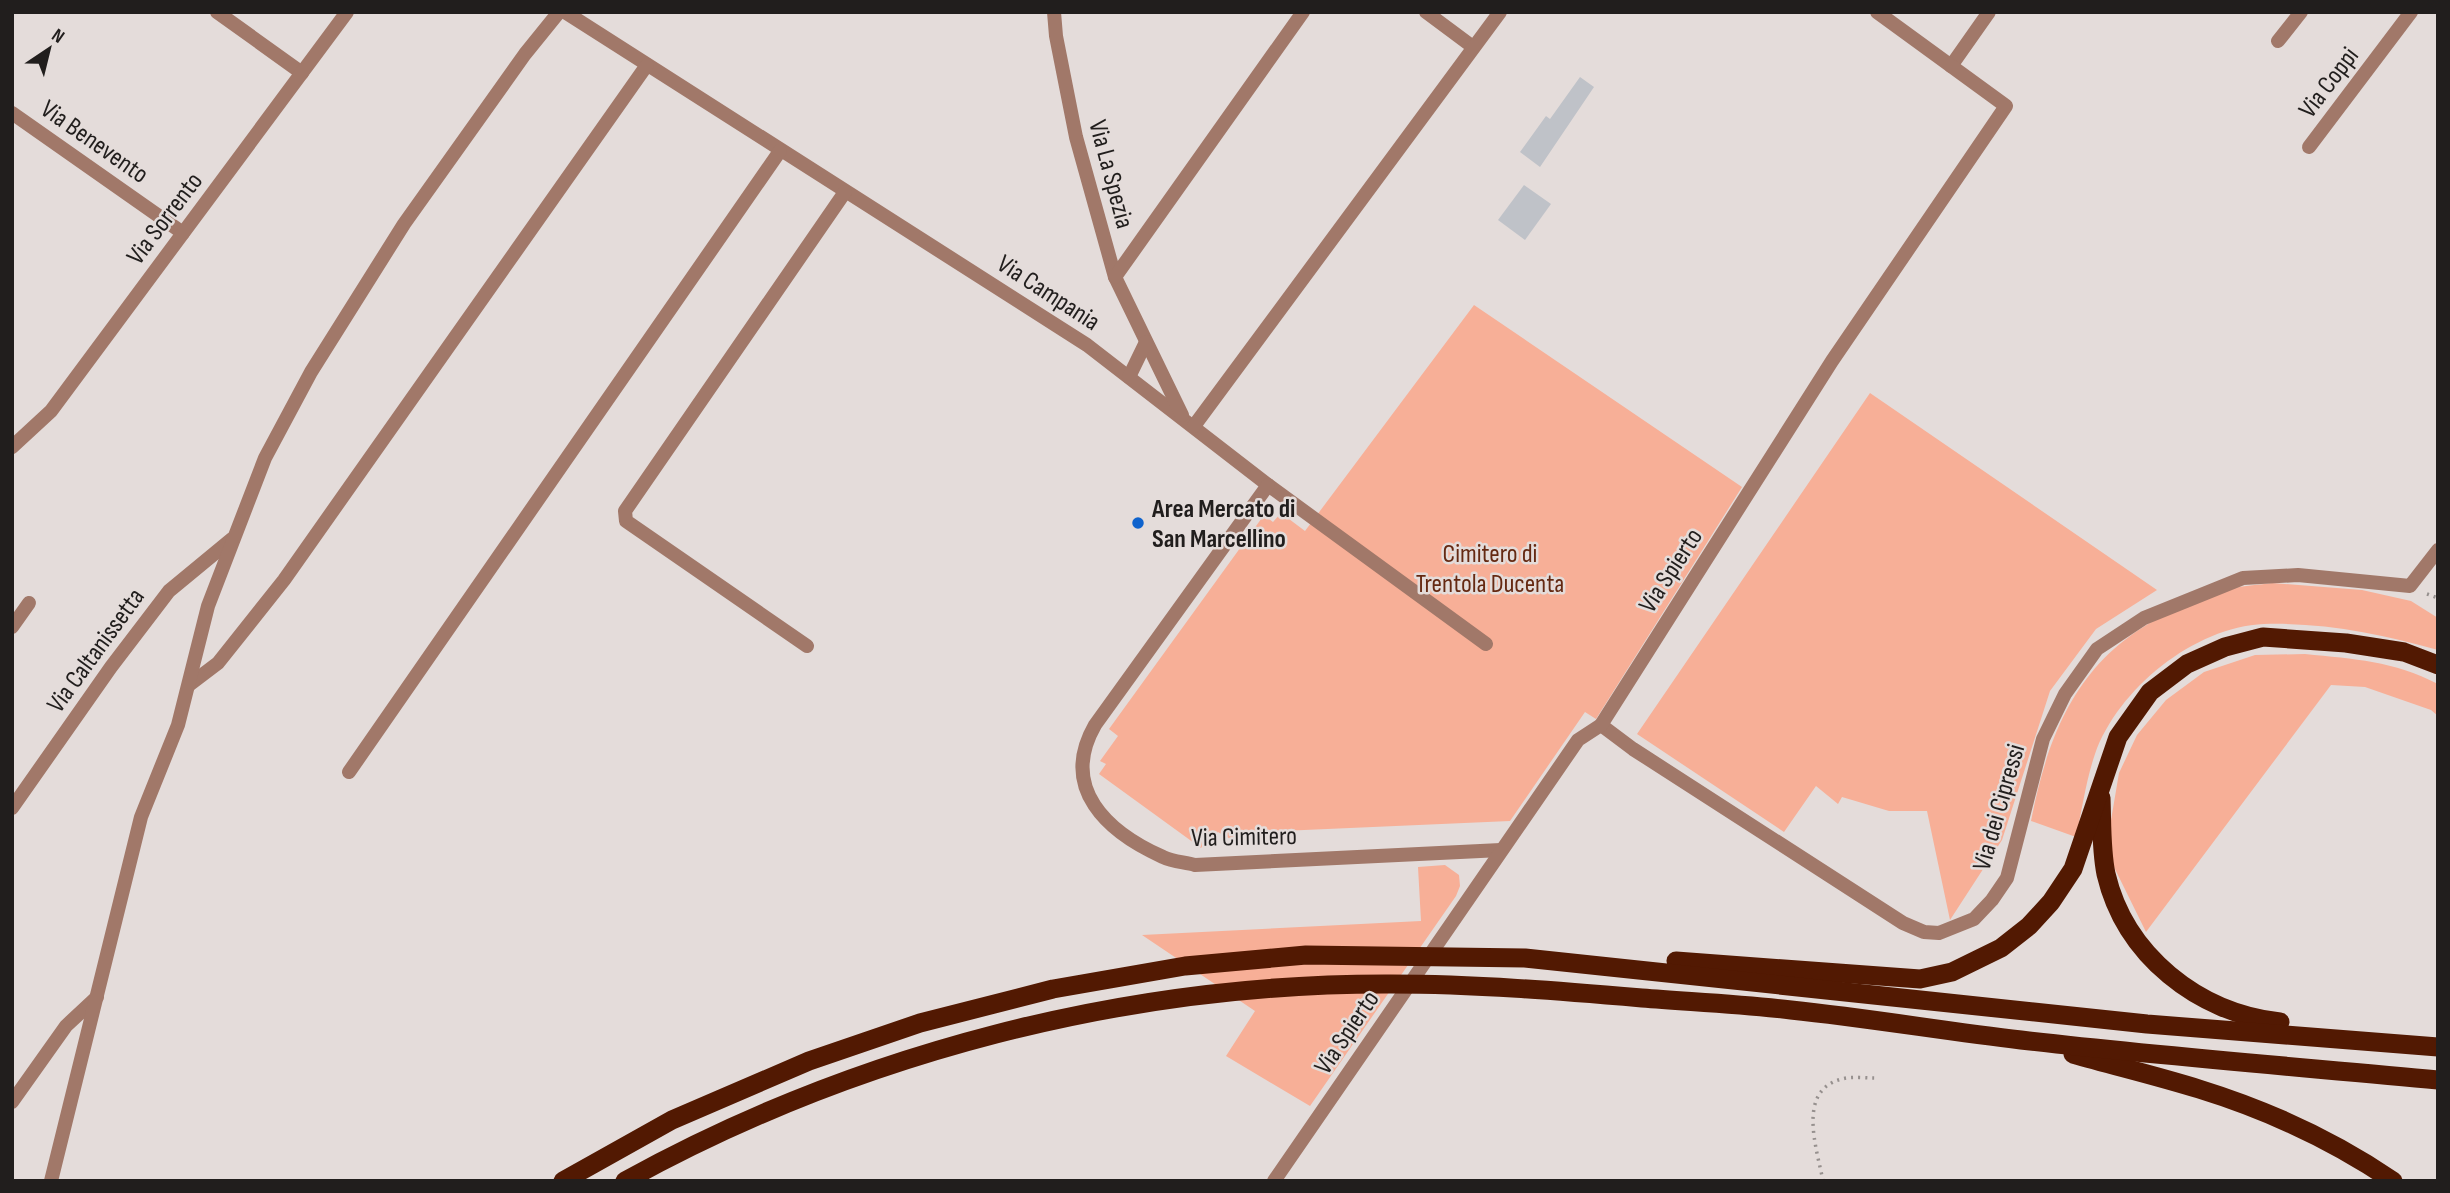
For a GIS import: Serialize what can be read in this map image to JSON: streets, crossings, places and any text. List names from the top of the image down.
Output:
{
  "streets": {
    "street": [
      "Via Coppi",
      "Via Benevento",
      "Via La Spezia",
      "Via Sorrento",
      "Via Campania",
      "Via Spierto",
      "Via Caltanissetta",
      "Via dei Cipressi",
      "Via Cimitero"
    ]
  },
  "crossings": [
    ["Via Benevento", "Via Sorrento"],
    ["Via La Spezia", "Via Campania"],
    ["Via Campania", "Via Cimitero"],
    ["Via Spierto", "Via dei Cipressi"],
    ["Via Spierto", "Via Cimitero"]
  ],
  "parks": ["Cimitero di Trentola Ducenta"],
  "places": ["Area Mercato di San Marcellino"],
  "north": "top right"
}
